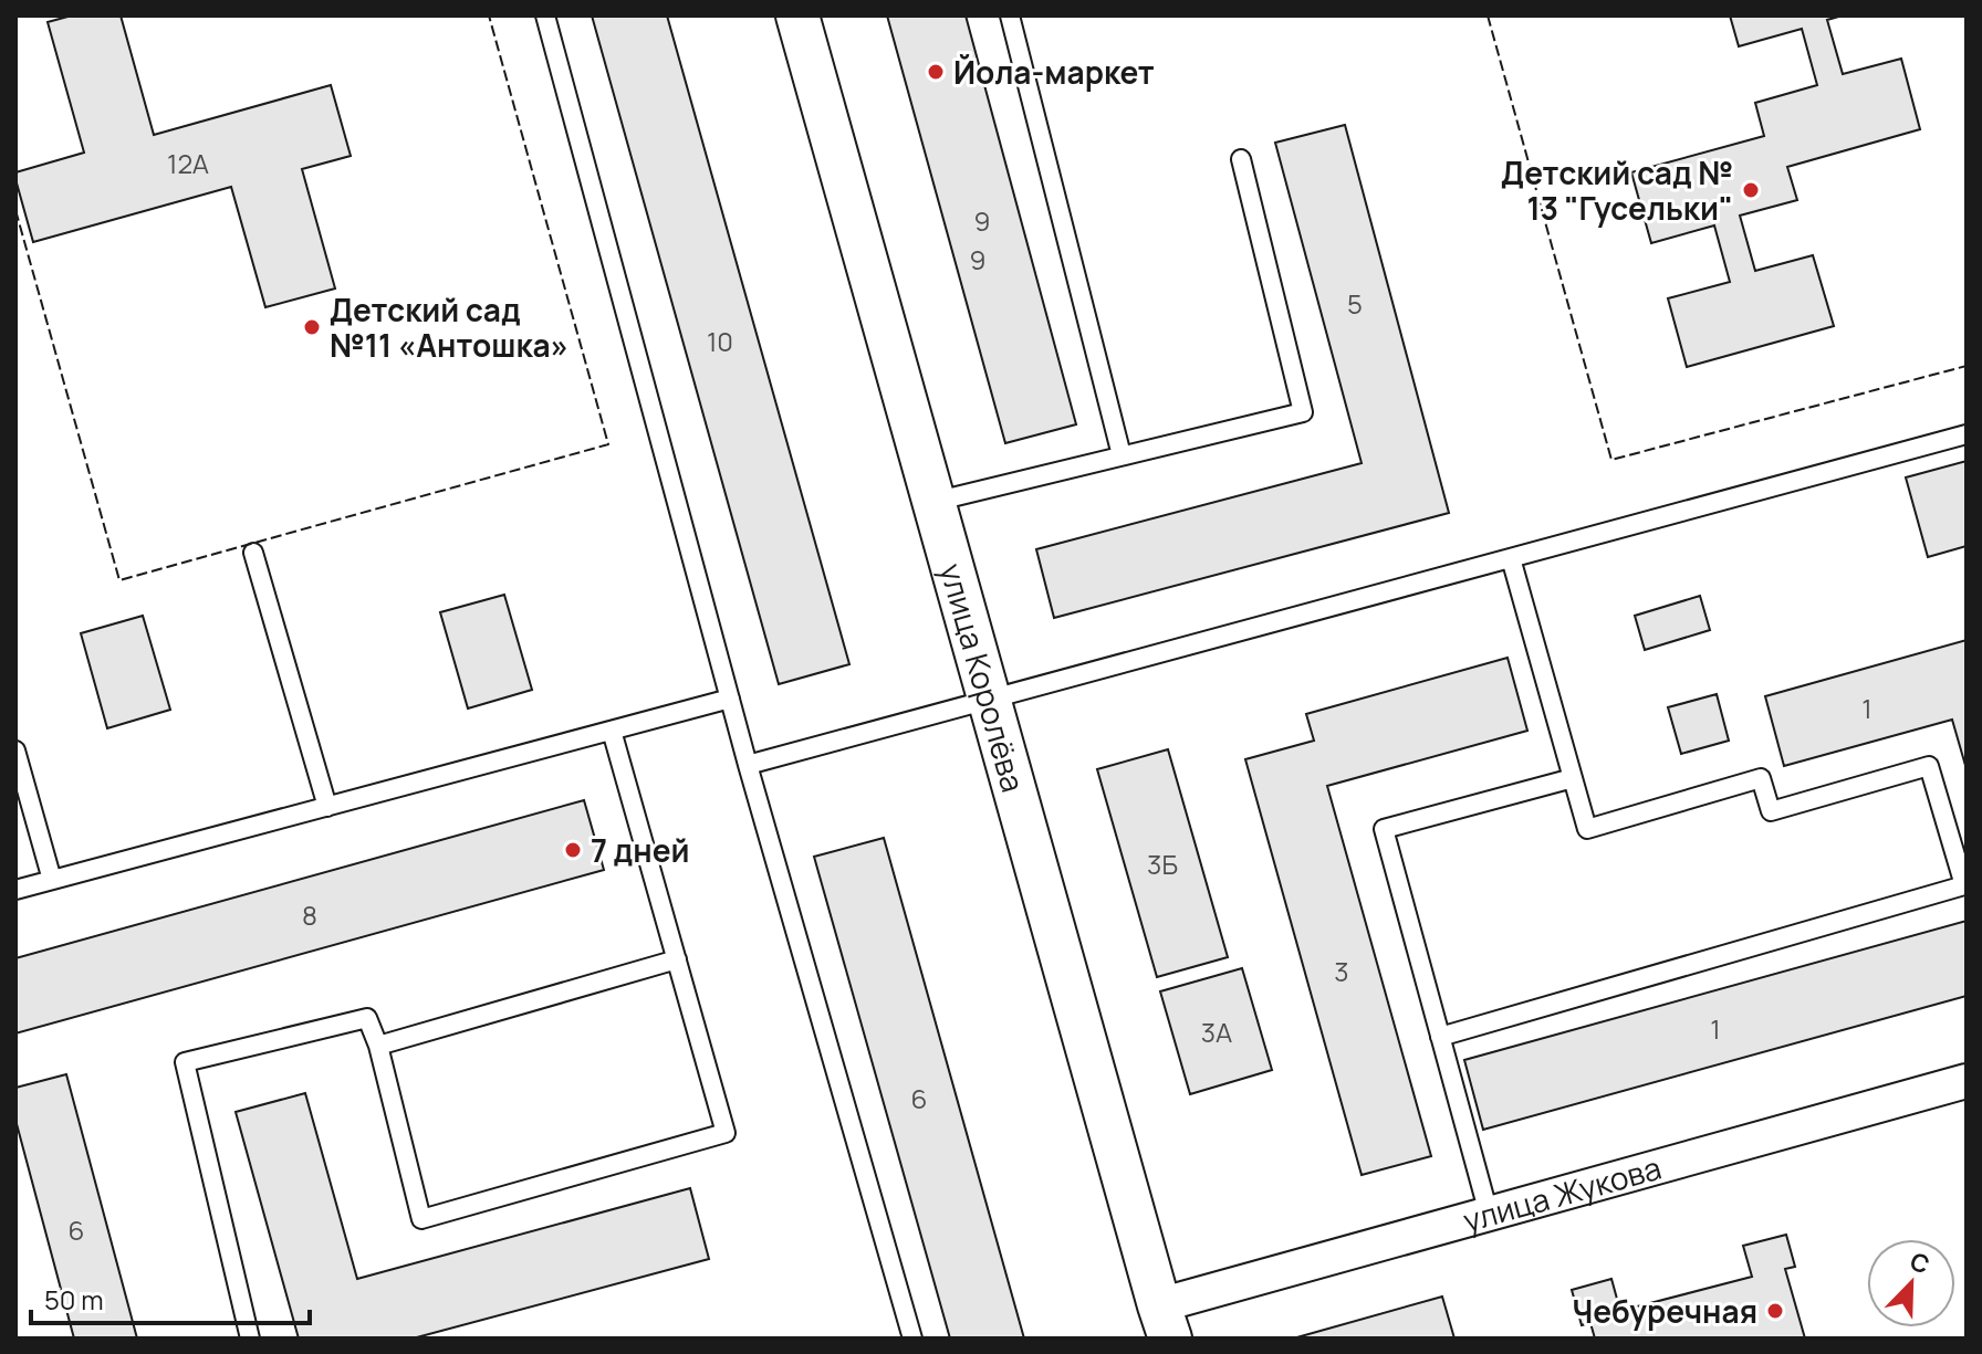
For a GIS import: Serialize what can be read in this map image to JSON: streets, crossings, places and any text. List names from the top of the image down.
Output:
{
  "streets": {
    "street": ["улица Королёва", "улица Жукова"]
  },
  "crossings": [
    ["улица Королёва", "улица Жукова"]
  ],
  "places": [
    "Йола-маркет",
    "Детский сад № 13 \"Гусельки\"",
    "Детский сад №11 «Антошка»",
    "7 дней",
    "Чебуречная"
  ],
  "house_numbers": [
    "12А",
    "9",
    "9",
    "5",
    "10",
    "1",
    "3Б",
    "8",
    "3",
    "1",
    "3А",
    "6",
    "6"
  ],
  "scale_bar": "50 m",
  "north": "top right"
}
